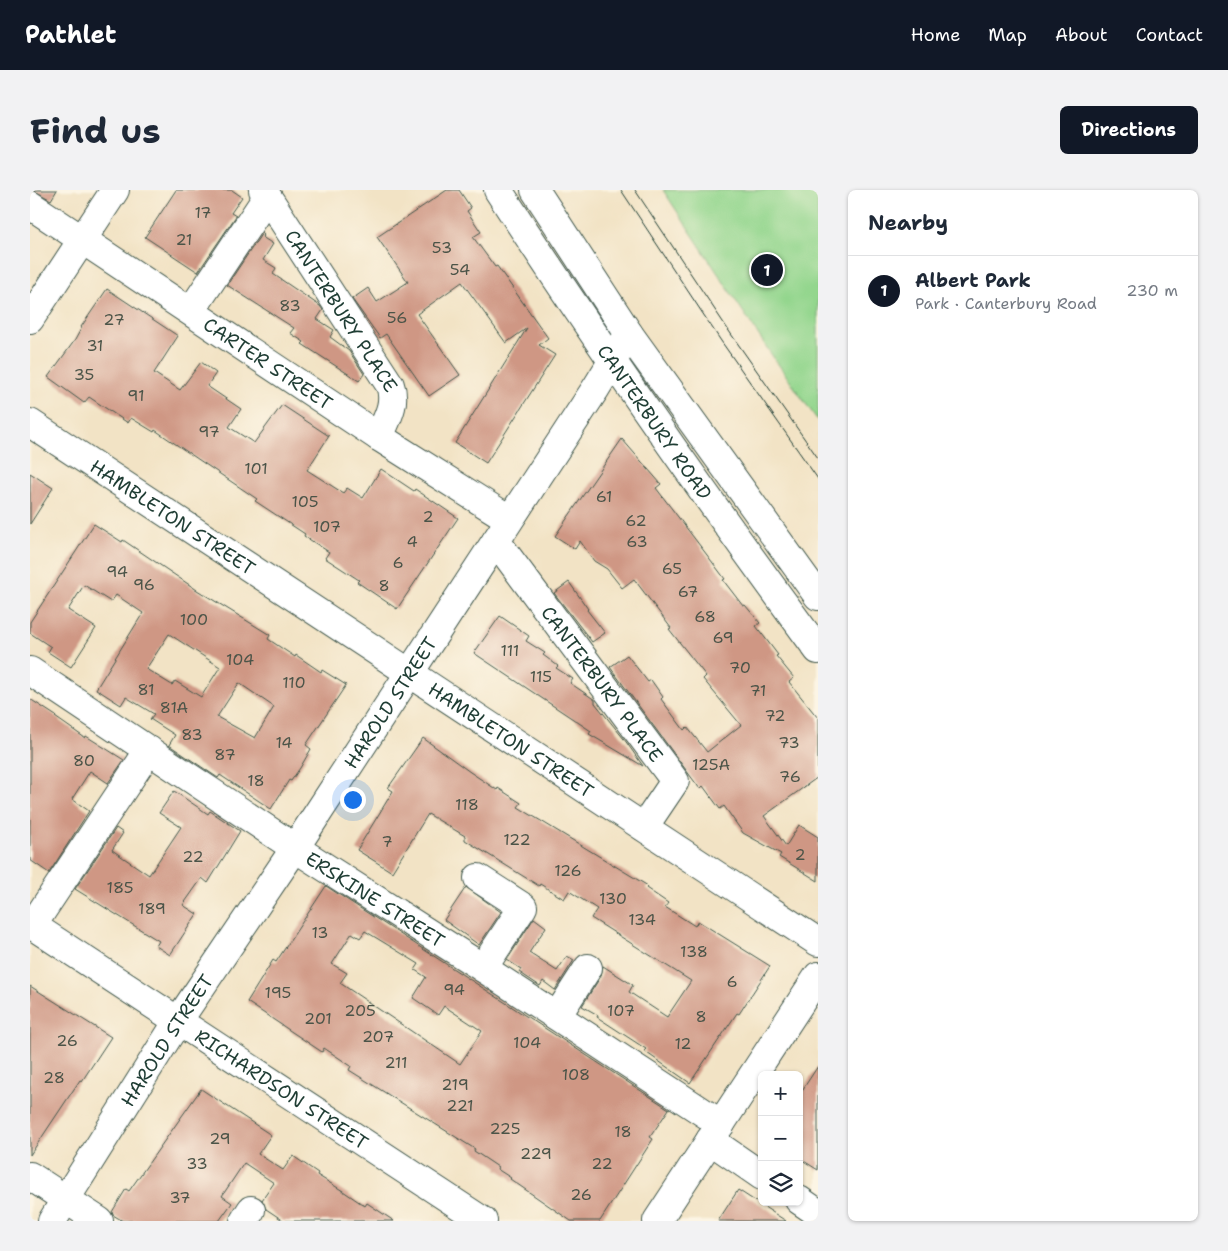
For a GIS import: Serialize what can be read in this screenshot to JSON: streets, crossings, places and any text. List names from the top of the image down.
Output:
{
  "streets": {
    "street": [
      "CANTERBURY PLACE",
      "CARTER STREET",
      "CANTERBURY ROAD",
      "HAMBLETON STREET",
      "HAROLD STREET",
      "ERSKINE STREET",
      "RICHARDSON STREET"
    ]
  },
  "crossings": [
    ["CANTERBURY PLACE", "CARTER STREET"],
    ["CANTERBURY PLACE", "HAMBLETON STREET"],
    ["CANTERBURY PLACE", "HAROLD STREET"],
    ["CARTER STREET", "HAROLD STREET"],
    ["CANTERBURY ROAD", "HAROLD STREET"],
    ["HAMBLETON STREET", "HAROLD STREET"],
    ["HAROLD STREET", "ERSKINE STREET"],
    ["HAROLD STREET", "RICHARDSON STREET"]
  ],
  "house_numbers": [
    "17",
    "21",
    "53",
    "54",
    "83",
    "56",
    "27",
    "31",
    "35",
    "91",
    "97",
    "101",
    "61",
    "105",
    "2",
    "62",
    "107",
    "4",
    "63",
    "6",
    "65",
    "94",
    "96",
    "8",
    "67",
    "68",
    "100",
    "69",
    "111",
    "104",
    "70",
    "115",
    "110",
    "81",
    "71",
    "81A",
    "72",
    "83",
    "14",
    "73",
    "87",
    "80",
    "125A",
    "76",
    "18",
    "118",
    "122",
    "7",
    "2",
    "22",
    "126",
    "185",
    "130",
    "189",
    "134",
    "13",
    "138",
    "6",
    "94",
    "195",
    "205",
    "107",
    "8",
    "201",
    "207",
    "26",
    "104",
    "12",
    "211",
    "108",
    "28",
    "219",
    "221",
    "225",
    "18",
    "29",
    "229",
    "33",
    "22",
    "26",
    "37"
  ],
  "page": {
    "header": "Pathlet",
    "nav": [
      "Home",
      "Map",
      "About",
      "Contact"
    ],
    "buttons": "Directions",
    "title": "Find us",
    "heading": "Nearby",
    "pins": "1",
    "list": [
      {
        "mark": "1",
        "name": "Albert Park",
        "note": "Park · Canterbury Road",
        "value": "230 m"
      }
    ],
    "map_buttons": ["+", "−"]
  }
}
